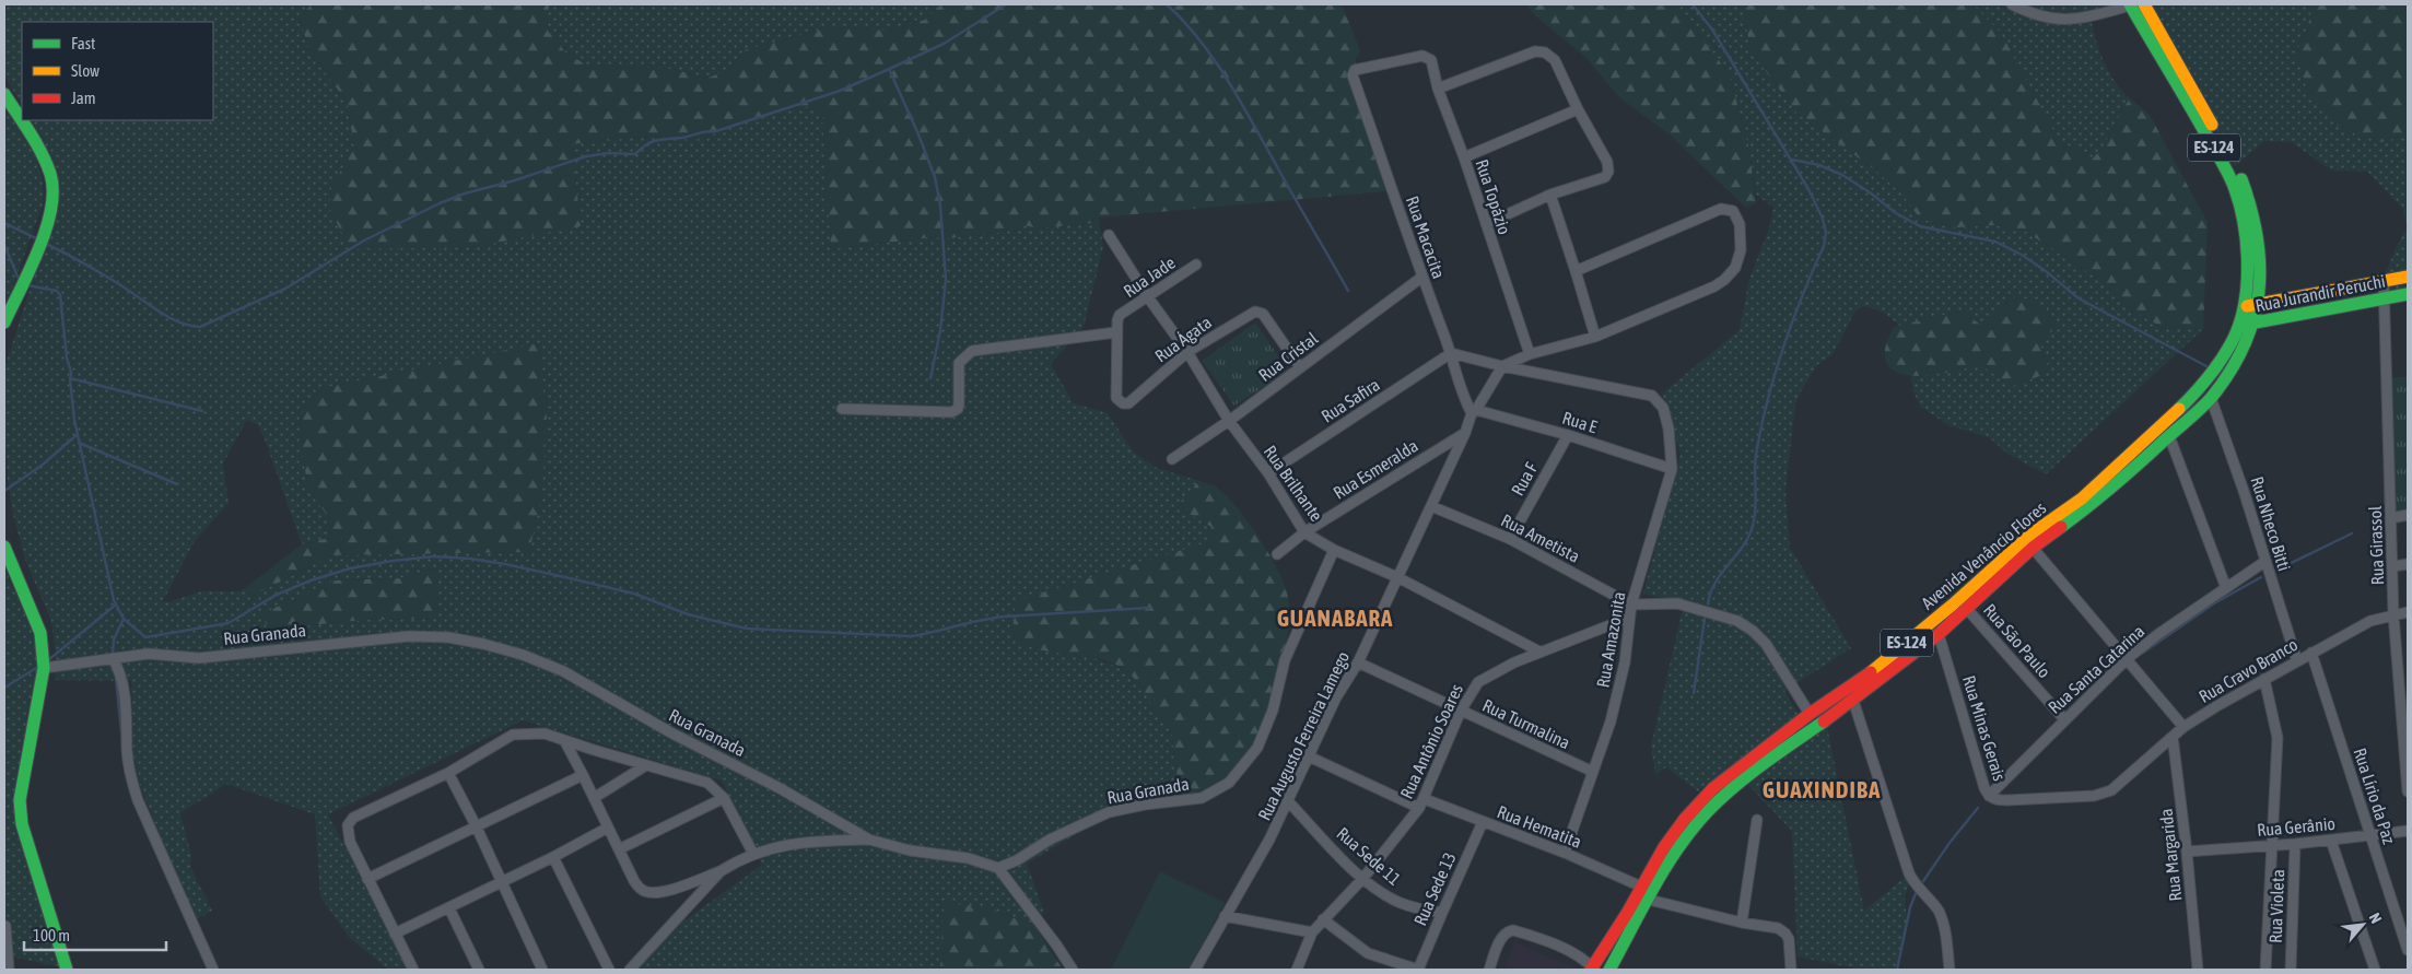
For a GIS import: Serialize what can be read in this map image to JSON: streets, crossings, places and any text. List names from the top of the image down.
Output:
{
  "streets": {
    "main road": ["ES-124", "Rua Jurandir Peruchi", "Avenida Venâncio Flores"],
    "street": [
      "Rua Topázio",
      "Rua Macacita",
      "Rua Jade",
      "Rua Ágata",
      "Rua Cristal",
      "Rua Safira",
      "Rua E",
      "Rua Esmeralda",
      "Rua F",
      "Rua Brilhante",
      "Rua Nheco Bitti",
      "Rua Ametista",
      "Rua Girassol",
      "Rua Granada",
      "Rua Amazonita",
      "Rua São Paulo",
      "Rua Santa Catarina",
      "Rua Cravo Branco",
      "Rua Turmalina",
      "Rua Minas Gerais",
      "Rua Augusto Ferreira Lamego",
      "Rua Antônio Soares",
      "Rua Lírio da Paz",
      "Rua Hematita",
      "Rua Gerânio",
      "Rua Margarida",
      "Rua Sede 11",
      "Rua Sede 13",
      "Rua Violeta"
    ]
  },
  "crossings": [
    ["ES-124", "Rua Jurandir Peruchi"],
    ["ES-124", "Avenida Venâncio Flores"],
    ["Rua Topázio", "Rua Macacita"],
    ["Rua Macacita", "Rua Cristal"],
    ["Rua Macacita", "Rua Safira"],
    ["Rua Macacita", "Rua E"],
    ["Rua Macacita", "Rua Augusto Ferreira Lamego"],
    ["Rua Jade", "Rua Ágata"],
    ["Rua Jade", "Rua Brilhante"],
    ["Rua Jurandir Peruchi", "Rua Girassol"],
    ["Rua Jurandir Peruchi", "Avenida Venâncio Flores"],
    ["Rua Ágata", "Rua Cristal"],
    ["Rua Ágata", "Rua Brilhante"],
    ["Rua Cristal", "Rua Brilhante"],
    ["Rua Safira", "Rua Brilhante"],
    ["Rua E", "Rua F"],
    ["Rua E", "Rua Amazonita"],
    ["Rua E", "Rua Augusto Ferreira Lamego"],
    ["Rua Esmeralda", "Rua Brilhante"],
    ["Rua Esmeralda", "Rua Augusto Ferreira Lamego"],
    ["Rua F", "Rua Ametista"],
    ["Rua Brilhante", "Rua Granada"],
    ["Rua Brilhante", "Rua Augusto Ferreira Lamego"],
    ["Rua Brilhante", "Rua Antônio Soares"],
    ["Rua Nheco Bitti", "Avenida Venâncio Flores"],
    ["Rua Nheco Bitti", "Rua Santa Catarina"],
    ["Rua Nheco Bitti", "Rua Cravo Branco"],
    ["Rua Ametista", "Rua Amazonita"],
    ["Rua Ametista", "Rua Augusto Ferreira Lamego"],
    ["Rua Girassol", "Rua Cravo Branco"],
    ["Avenida Venâncio Flores", "Rua São Paulo"],
    ["Avenida Venâncio Flores", "Rua Minas Gerais"],
    ["Avenida Venâncio Flores", "Rua Hematita"],
    ["Rua Amazonita", "Rua Turmalina"],
    ["Rua Amazonita", "Rua Augusto Ferreira Lamego"],
    ["Rua Amazonita", "Rua Antônio Soares"],
    ["Rua Amazonita", "Rua Hematita"],
    ["Rua São Paulo", "Rua Santa Catarina"],
    ["Rua Santa Catarina", "Rua Minas Gerais"],
    ["Rua Cravo Branco", "Rua Minas Gerais"],
    ["Rua Cravo Branco", "Rua Lírio da Paz"],
    ["Rua Cravo Branco", "Rua Margarida"],
    ["Rua Cravo Branco", "Rua Violeta"],
    ["Rua Turmalina", "Rua Augusto Ferreira Lamego"],
    ["Rua Turmalina", "Rua Antônio Soares"],
    ["Rua Augusto Ferreira Lamego", "Rua Hematita"],
    ["Rua Augusto Ferreira Lamego", "Rua Sede 11"],
    ["Rua Antônio Soares", "Rua Hematita"],
    ["Rua Antônio Soares", "Rua Sede 11"],
    ["Rua Lírio da Paz", "Rua Gerânio"],
    ["Rua Hematita", "Rua Sede 13"],
    ["Rua Gerânio", "Rua Margarida"],
    ["Rua Gerânio", "Rua Violeta"],
    ["Rua Sede 11", "Rua Sede 13"]
  ],
  "districts": ["GUANABARA", "GUAXINDIBA"],
  "legend": ["Fast", "Slow", "Jam"],
  "scale_bar": "100 m",
  "north": "top right"
}
